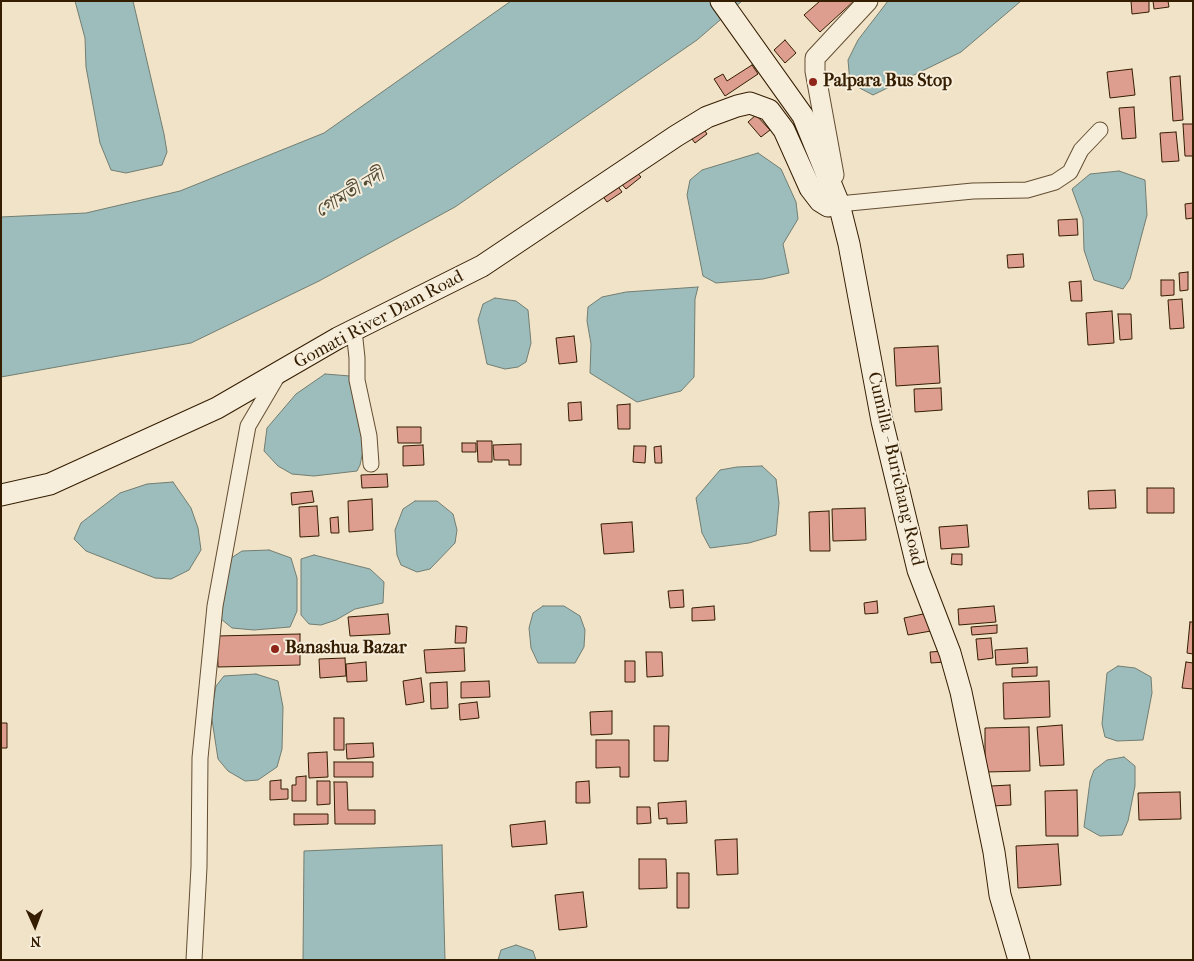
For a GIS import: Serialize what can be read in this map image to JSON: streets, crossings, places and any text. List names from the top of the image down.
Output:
{
  "streets": {
    "main road": ["Gomati River Dam Road", "Cumilla - Burichang Road"]
  },
  "crossings": [
    ["Gomati River Dam Road", "Cumilla - Burichang Road"]
  ],
  "water": ["গোমতী নদী"],
  "places": ["Palpara Bus Stop", "Banashua Bazar"],
  "north": "bottom"
}
